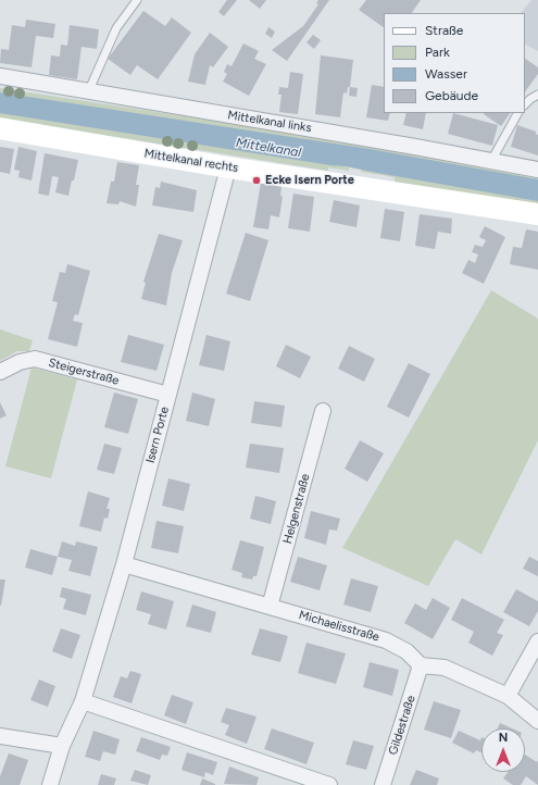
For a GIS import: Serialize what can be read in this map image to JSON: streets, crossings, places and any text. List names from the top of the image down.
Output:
{
  "streets": {
    "main road": ["Mittelkanal rechts"],
    "street": [
      "Mittelkanal links",
      "Steigerstraße",
      "Isern Porte",
      "Helgenstraße",
      "Michaelisstraße",
      "Gildestraße"
    ]
  },
  "crossings": [
    ["Mittelkanal rechts", "Isern Porte"],
    ["Steigerstraße", "Isern Porte"],
    ["Isern Porte", "Michaelisstraße"],
    ["Helgenstraße", "Michaelisstraße"],
    ["Michaelisstraße", "Gildestraße"]
  ],
  "water": ["Mittelkanal"],
  "places": ["Ecke Isern Porte"],
  "legend": [
    "Straße",
    "Park",
    "Wasser",
    "Gebäude"
  ],
  "north": "top"
}
